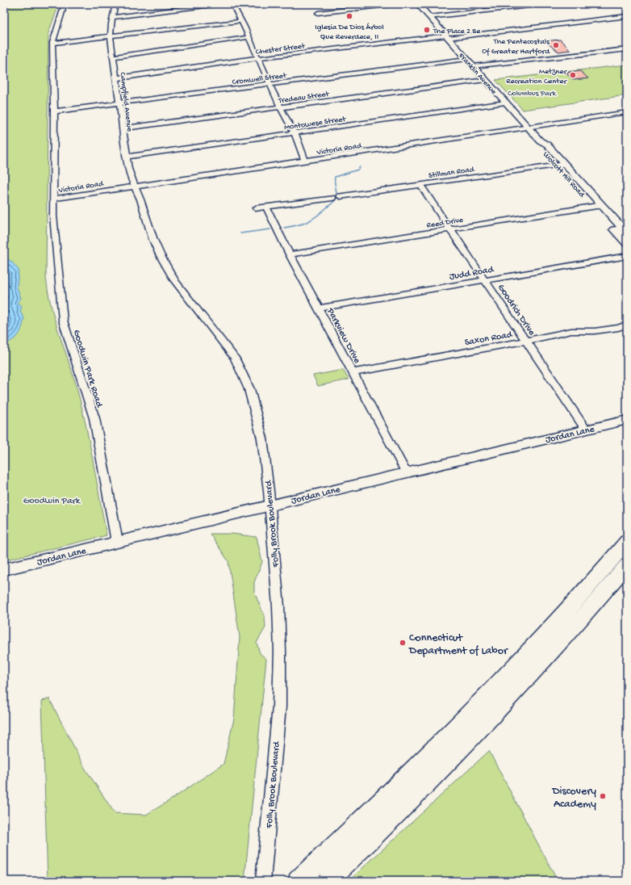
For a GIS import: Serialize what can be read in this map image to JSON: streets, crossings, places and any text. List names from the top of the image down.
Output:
{
  "streets": {
    "main road": ["Franklin Avenue", "Wolcott Hill Road", "Jordan Lane"],
    "street": [
      "Chester Street",
      "Cromwell Street",
      "Tredeau Street",
      "Campfield Avenue",
      "Montowese Street",
      "Victoria Road",
      "Stillman Road",
      "Reed Drive",
      "Judd Road",
      "Goodrich Drive",
      "Parkview Drive",
      "Saxon Road",
      "Goodwin Park Road",
      "Folly Brook Boulevard"
    ]
  },
  "crossings": [
    ["Chester Street", "Franklin Avenue"],
    ["Chester Street", "Campfield Avenue"],
    ["Franklin Avenue", "Cromwell Street"],
    ["Franklin Avenue", "Tredeau Street"],
    ["Franklin Avenue", "Montowese Street"],
    ["Franklin Avenue", "Victoria Road"],
    ["Franklin Avenue", "Wolcott Hill Road"],
    ["Cromwell Street", "Campfield Avenue"],
    ["Cromwell Street", "Goodwin Park Road"],
    ["Tredeau Street", "Campfield Avenue"],
    ["Campfield Avenue", "Montowese Street"],
    ["Campfield Avenue", "Victoria Road"],
    ["Campfield Avenue", "Folly Brook Boulevard"],
    ["Victoria Road", "Goodwin Park Road"],
    ["Stillman Road", "Wolcott Hill Road"],
    ["Stillman Road", "Goodrich Drive"],
    ["Stillman Road", "Parkview Drive"],
    ["Wolcott Hill Road", "Reed Drive"],
    ["Reed Drive", "Goodrich Drive"],
    ["Reed Drive", "Parkview Drive"],
    ["Judd Road", "Goodrich Drive"],
    ["Judd Road", "Parkview Drive"],
    ["Goodrich Drive", "Saxon Road"],
    ["Goodrich Drive", "Jordan Lane"],
    ["Parkview Drive", "Saxon Road"],
    ["Parkview Drive", "Jordan Lane"],
    ["Goodwin Park Road", "Jordan Lane"],
    ["Jordan Lane", "Folly Brook Boulevard"]
  ],
  "parks": ["Columbus Park", "Goodwin Park"],
  "places": [
    "Iglesia De Dios Árbol Que Reverdece, II",
    "The Place 2 Be",
    "The Pentecostals Of Greater Hartford",
    "Metzner Recreation Center",
    "Connecticut Department of Labor",
    "Discovery Academy"
  ]
}
